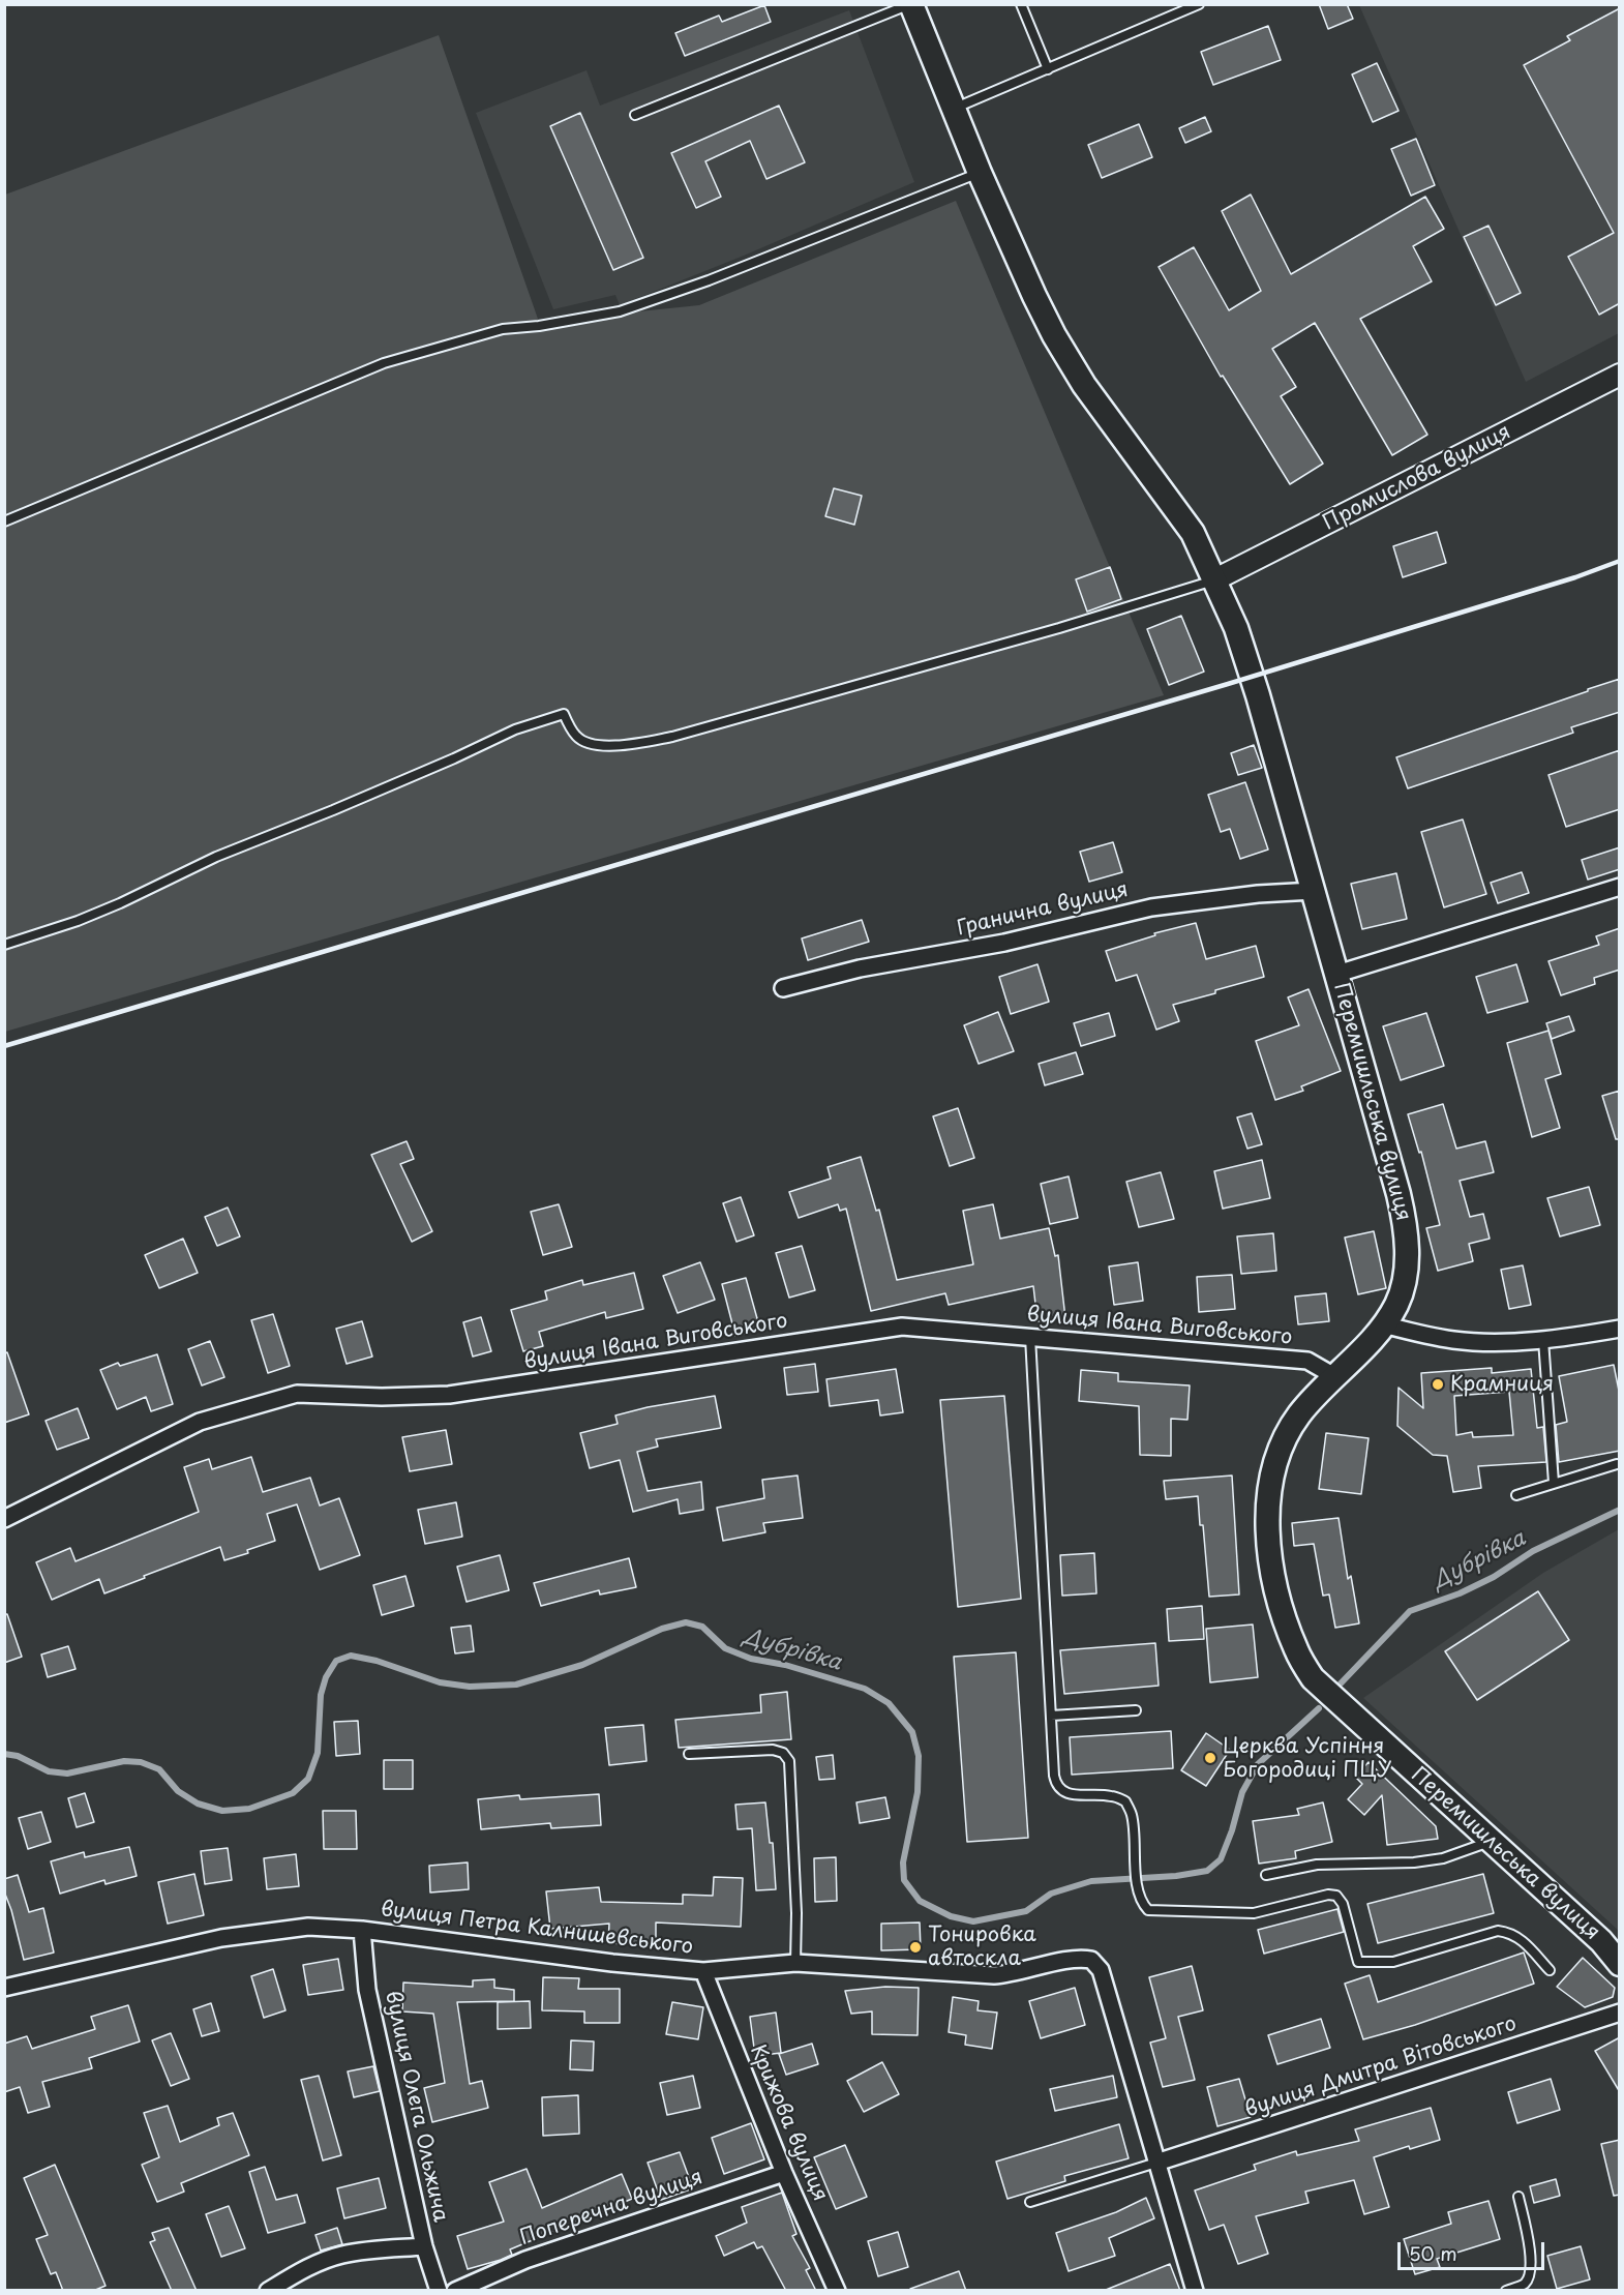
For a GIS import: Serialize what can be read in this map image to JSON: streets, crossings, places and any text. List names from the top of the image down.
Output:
{
  "streets": {
    "main road": ["Перемишльська вулиця"],
    "street": [
      "Промислова вулиця",
      "Гранична вулиця",
      "вулиця Івана Виговського",
      "вулиця Петра Калнишевського",
      "вулиця Дмитра Вітовського",
      "вулиця Олега Ольжича",
      "Крижова вулиця",
      "Поперечна вулиця"
    ]
  },
  "crossings": [
    ["Промислова вулиця", "Перемишльська вулиця"],
    ["Гранична вулиця", "Перемишльська вулиця"],
    ["Перемишльська вулиця", "вулиця Івана Виговського"],
    ["вулиця Петра Калнишевського", "вулиця Дмитра Вітовського"],
    ["вулиця Петра Калнишевського", "вулиця Олега Ольжича"],
    ["вулиця Петра Калнишевського", "Крижова вулиця"],
    ["Крижова вулиця", "Поперечна вулиця"]
  ],
  "water": ["Дубрівка"],
  "places": ["Крамниця", "Церква Успіння Богородиці ПЦУ", "Тонировка автоскла"],
  "scale_bar": "50 m"
}
